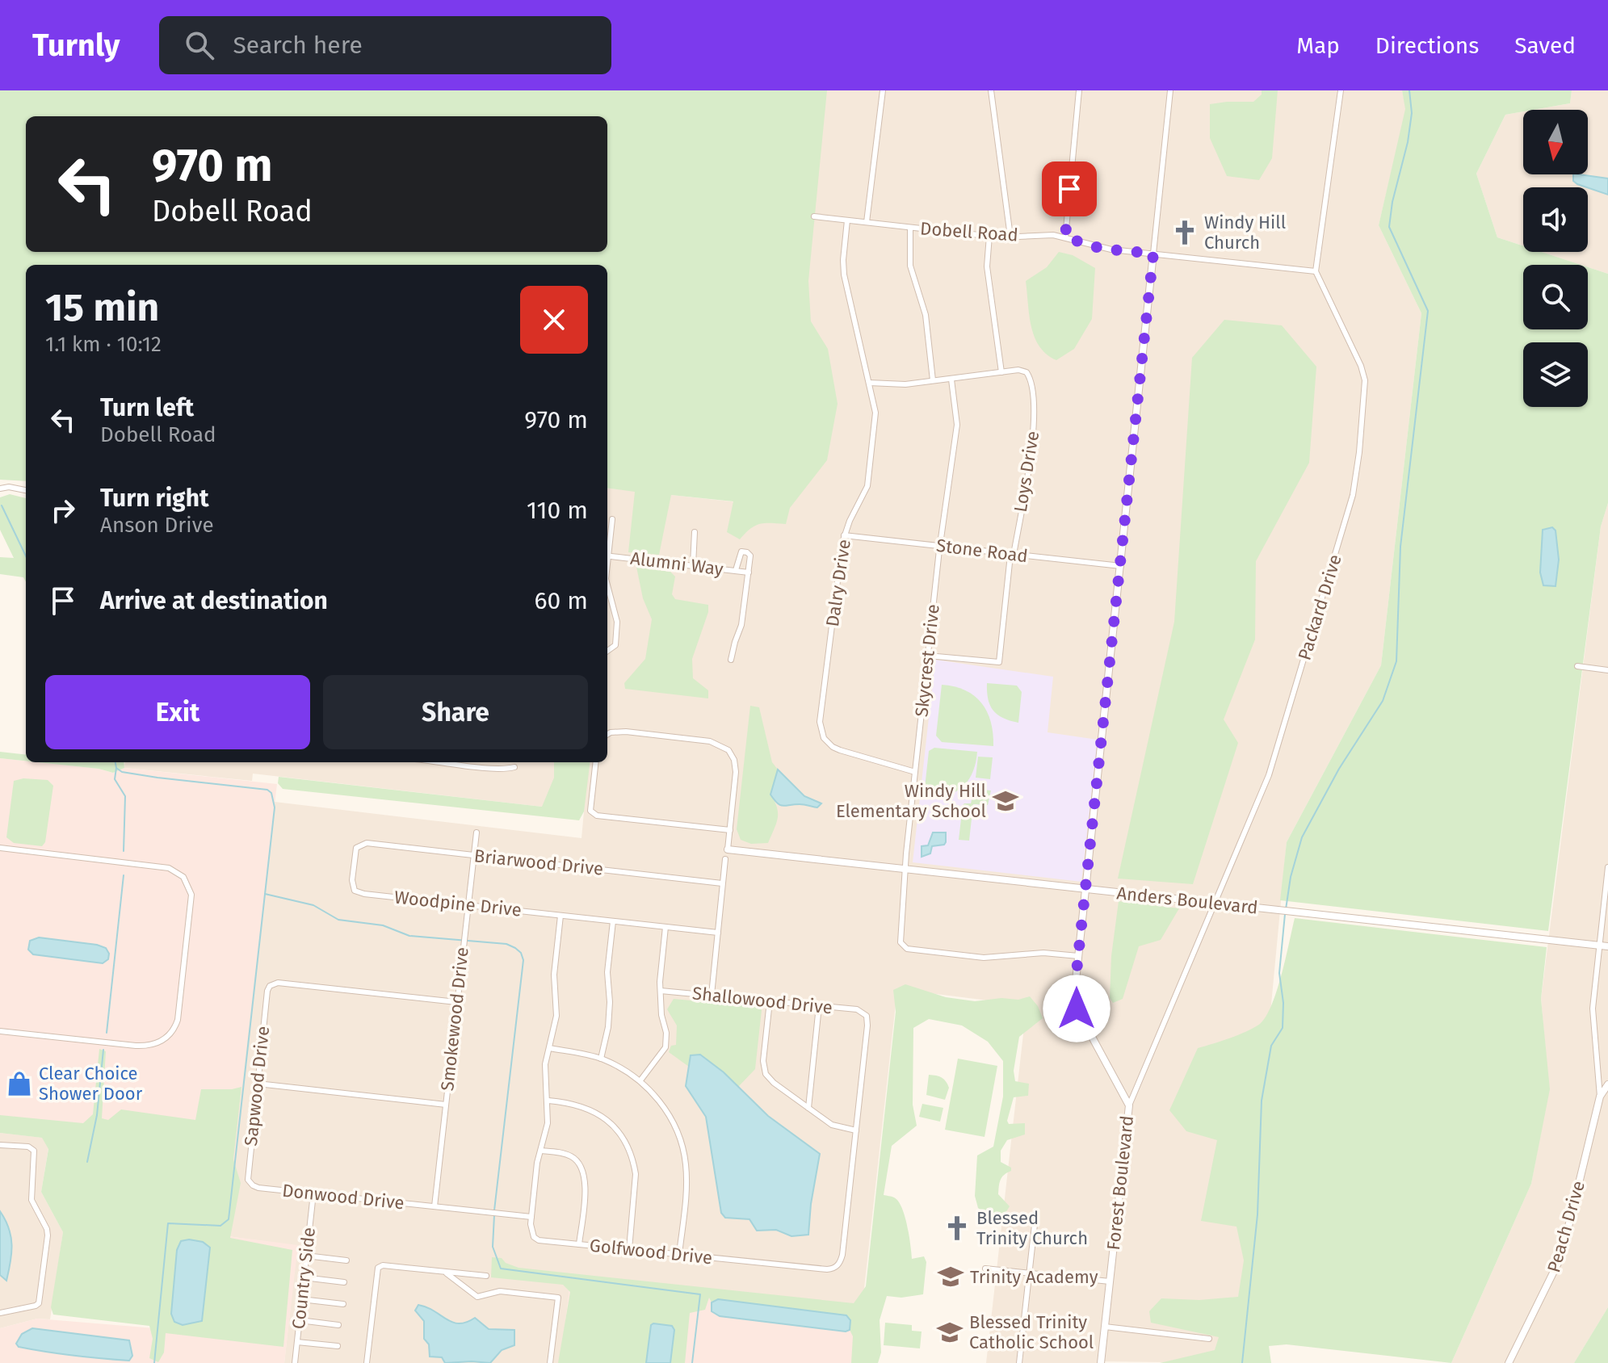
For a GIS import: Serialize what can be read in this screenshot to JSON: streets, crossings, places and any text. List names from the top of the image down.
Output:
{
  "streets": {
    "street": [
      "Dobell Road",
      "Loys Drive",
      "Stone Road",
      "Alumni Way",
      "Dalry Drive",
      "Packard Drive",
      "Skycrest Drive",
      "Briarwood Drive",
      "Anders Boulevard",
      "Woodpine Drive",
      "Shallowood Drive",
      "Smokewood Drive",
      "Sapwood Drive",
      "Forest Boulevard",
      "Donwood Drive",
      "Peach Drive",
      "Golfwood Drive",
      "Country Side"
    ]
  },
  "crossings": [
    ["Dobell Road", "Dalry Drive"],
    ["Dobell Road", "Packard Drive"],
    ["Dobell Road", "Forest Boulevard"],
    ["Loys Drive", "Stone Road"],
    ["Loys Drive", "Skycrest Drive"],
    ["Stone Road", "Dalry Drive"],
    ["Stone Road", "Skycrest Drive"],
    ["Stone Road", "Forest Boulevard"],
    ["Dalry Drive", "Skycrest Drive"],
    ["Packard Drive", "Anders Boulevard"],
    ["Packard Drive", "Forest Boulevard"],
    ["Skycrest Drive", "Anders Boulevard"],
    ["Skycrest Drive", "Forest Boulevard"],
    ["Briarwood Drive", "Woodpine Drive"],
    ["Briarwood Drive", "Smokewood Drive"],
    ["Anders Boulevard", "Forest Boulevard"],
    ["Woodpine Drive", "Smokewood Drive"],
    ["Shallowood Drive", "Golfwood Drive"],
    ["Smokewood Drive", "Sapwood Drive"],
    ["Smokewood Drive", "Donwood Drive"],
    ["Sapwood Drive", "Donwood Drive"],
    ["Donwood Drive", "Golfwood Drive"],
    ["Donwood Drive", "Country Side"]
  ],
  "places": {
    "church": ["Windy Hill Church", "Blessed Trinity Church"],
    "school or university": ["Windy Hill Elementary School", "Trinity Academy", "Blessed Trinity Catholic School"],
    "shop": ["Clear Choice Shower Door"]
  },
  "north": "bottom",
  "page": {
    "header": "Turnly",
    "search": "Search here",
    "nav": ["Map", "Directions", "Saved"],
    "turn": ["970 m", "Dobell Road"],
    "heading": ["15 min", "1.1 km · 10:12"],
    "list": [
      {
        "name": "Turn left",
        "note": "Dobell Road",
        "value": "970 m"
      },
      {
        "name": "Turn right",
        "note": "Anson Drive",
        "value": "110 m"
      },
      {
        "name": "Arrive at destination",
        "value": "60 m"
      }
    ],
    "buttons": ["Exit", "Share"]
  }
}
